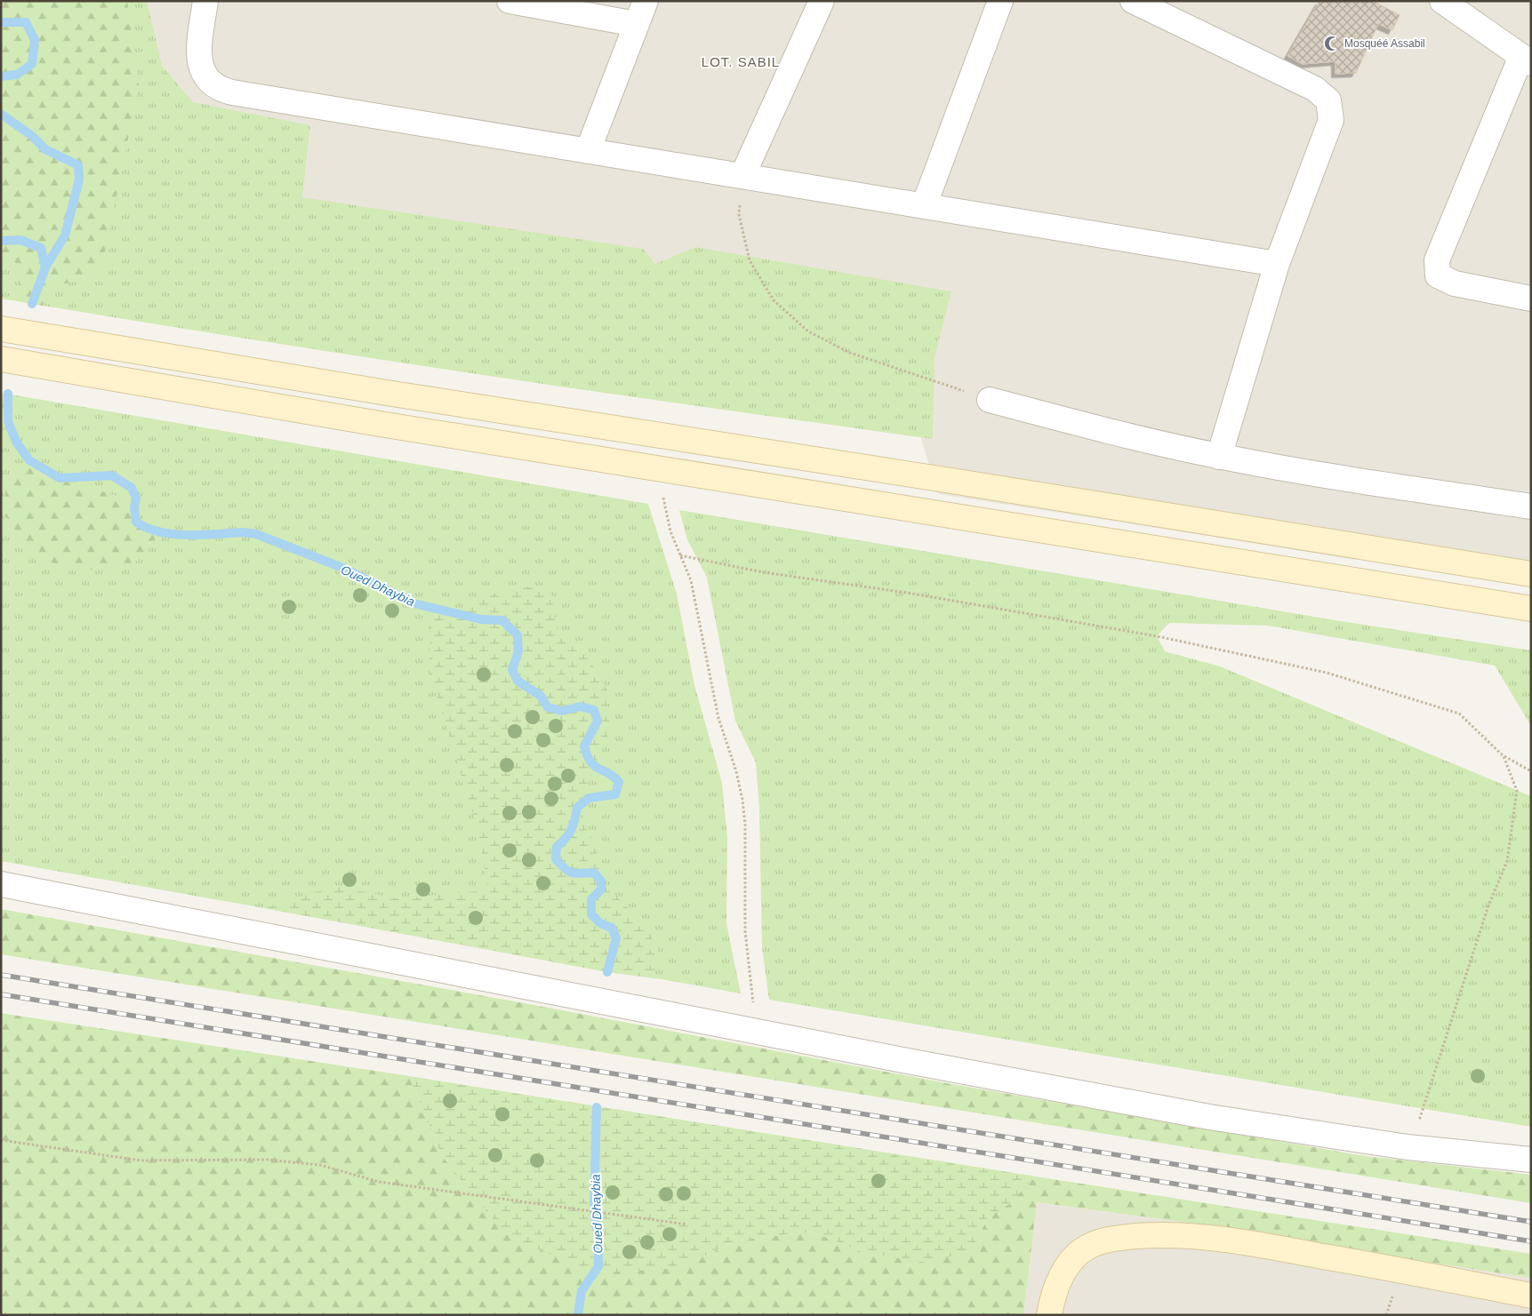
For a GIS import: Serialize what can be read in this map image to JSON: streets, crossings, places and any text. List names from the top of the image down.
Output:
{
  "districts": ["LOT. SABIL"],
  "water": ["Oued Dhaybia"],
  "places": {
    "mosque": ["Mosquéé Assabil"]
  }
}
